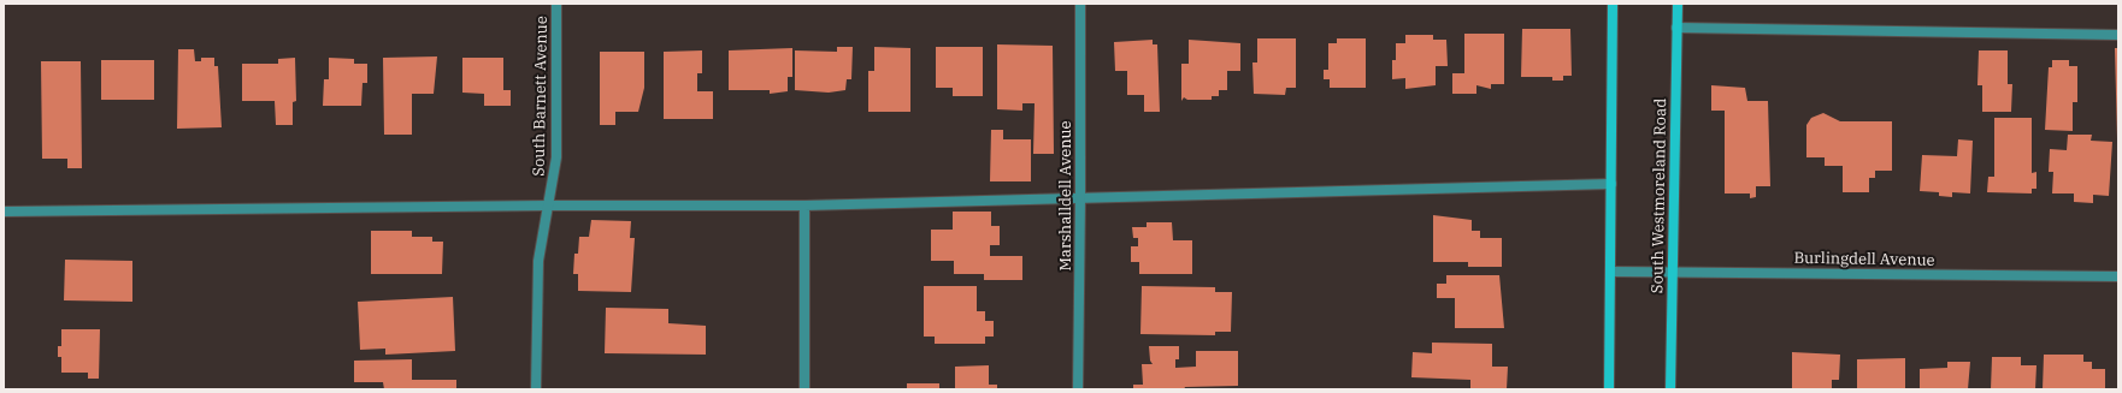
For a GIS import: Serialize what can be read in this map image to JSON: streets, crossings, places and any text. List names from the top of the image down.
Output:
{
  "streets": {
    "main road": ["South Westmoreland Road"],
    "street": ["South Barnett Avenue", "Marshalldell Avenue", "Burlingdell Avenue"]
  },
  "crossings": [
    ["South Westmoreland Road", "Burlingdell Avenue"]
  ]
}
